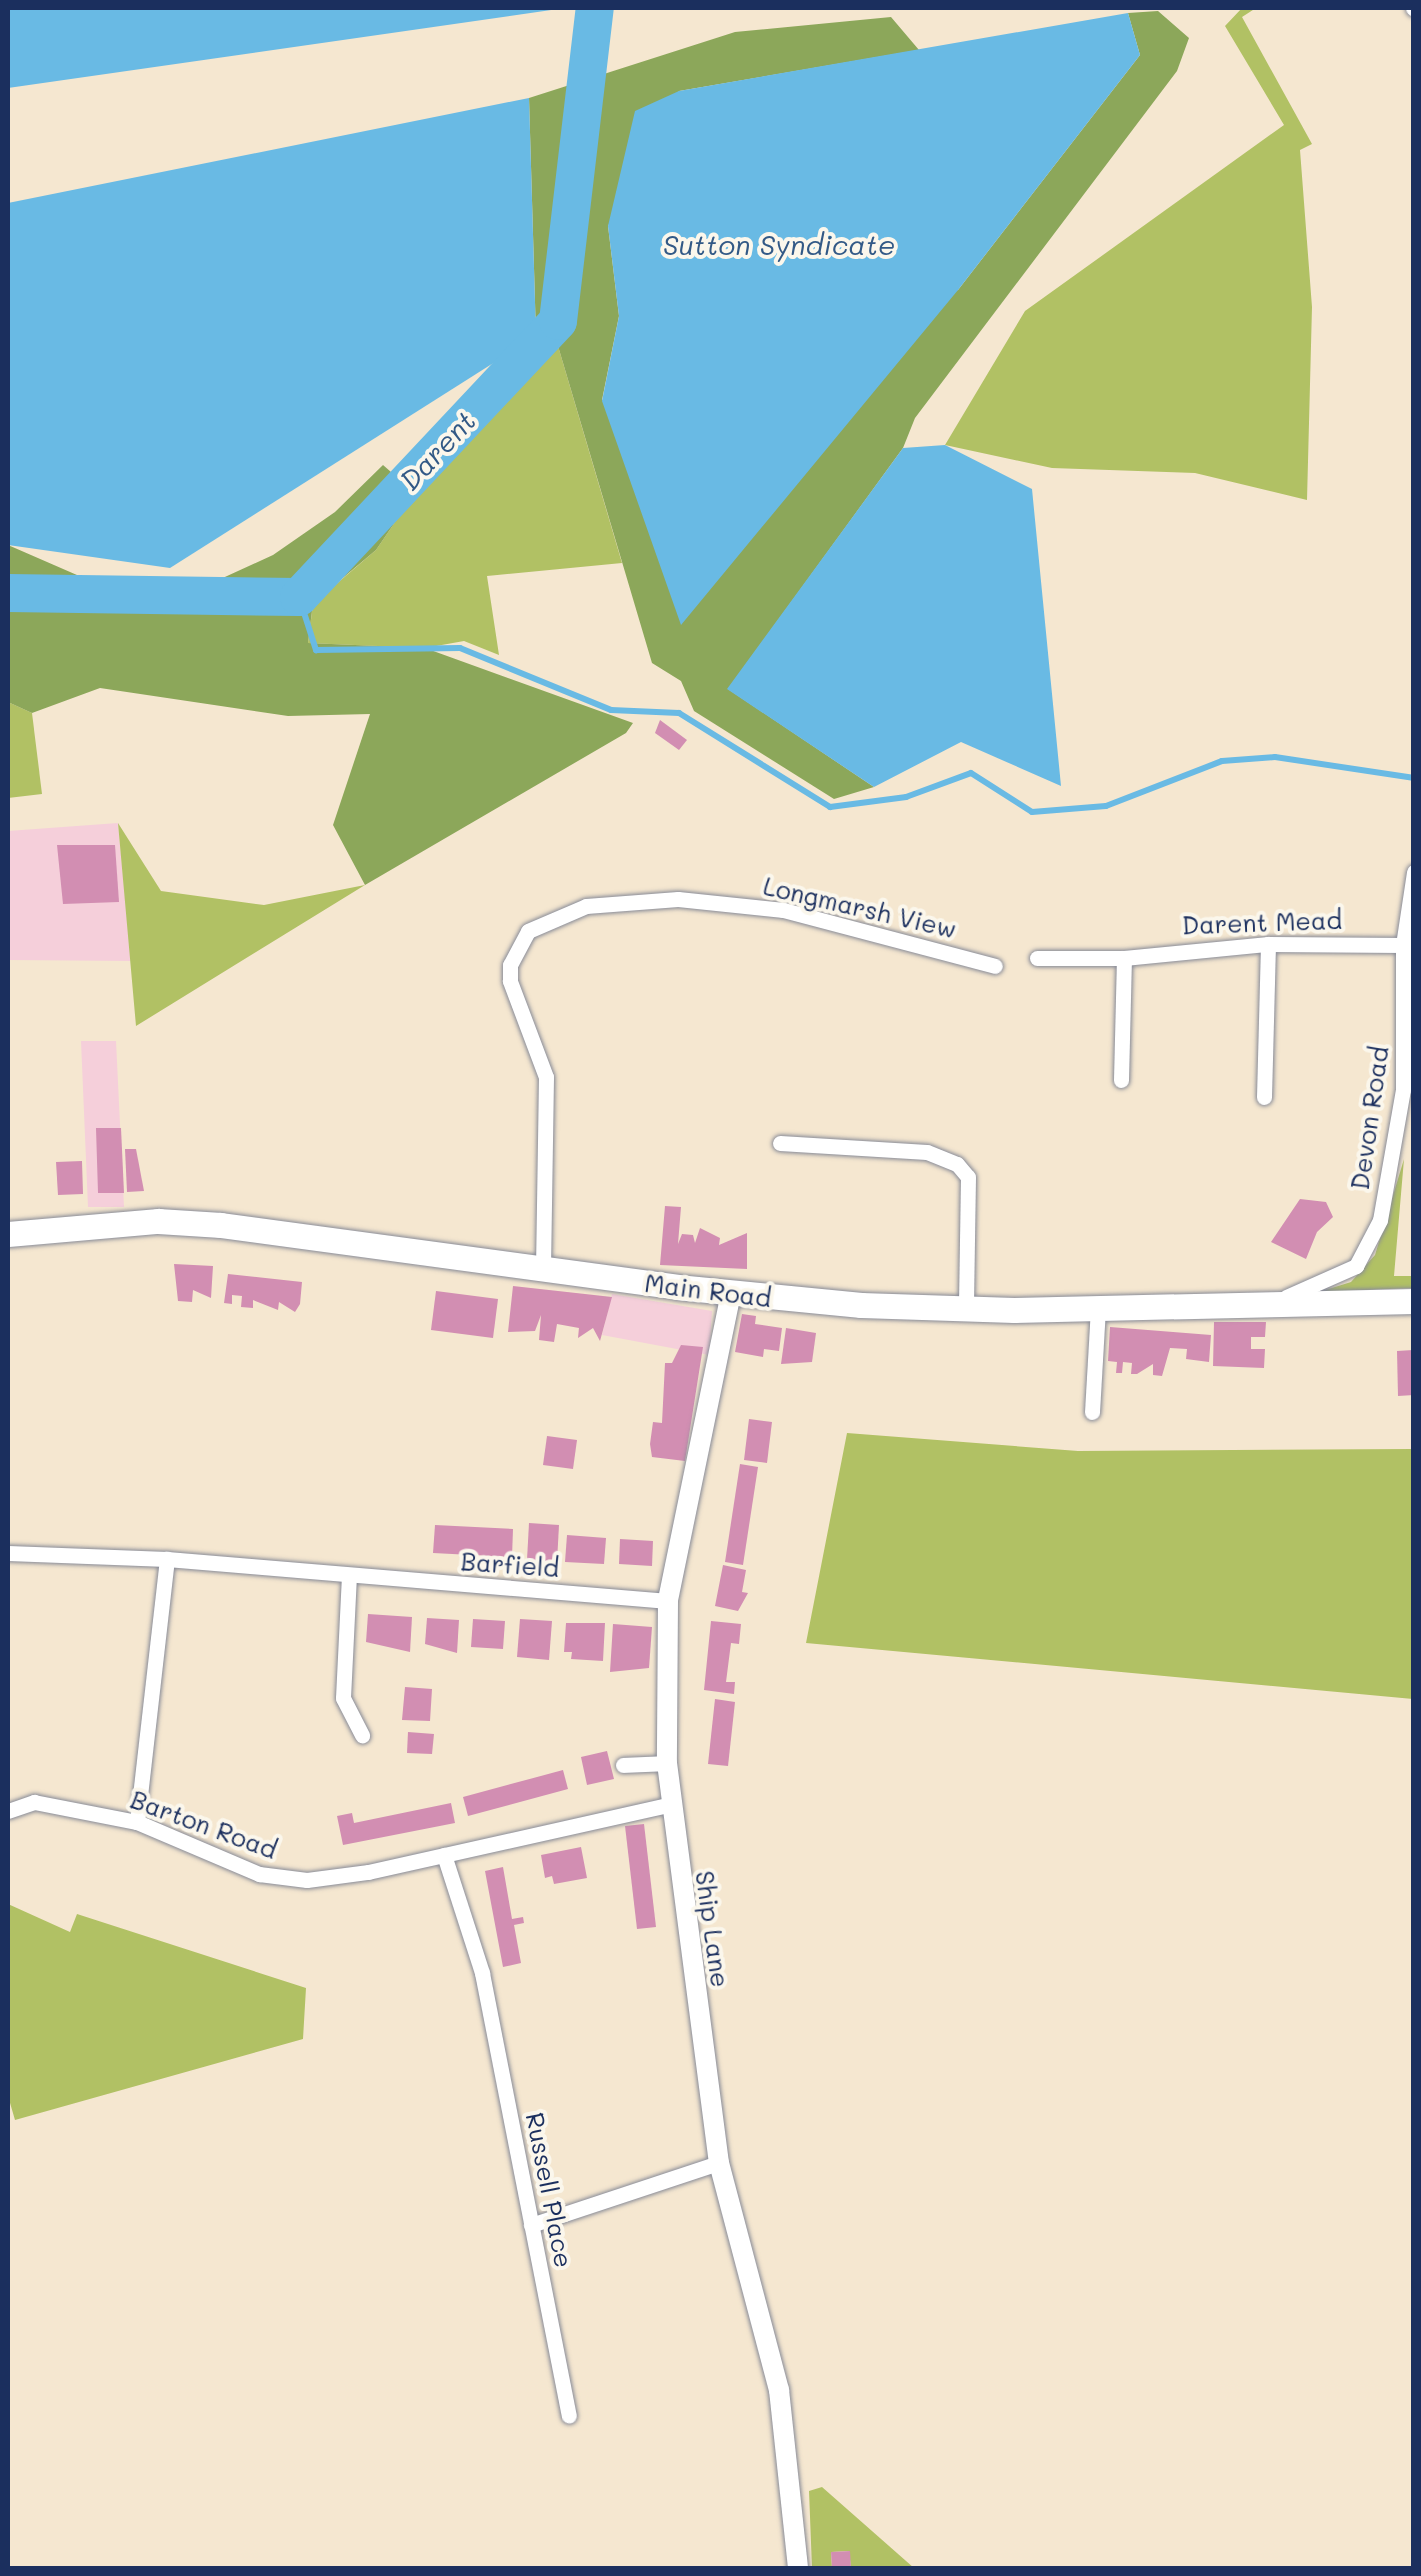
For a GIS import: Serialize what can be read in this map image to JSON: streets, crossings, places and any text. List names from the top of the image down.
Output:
{
  "streets": {
    "main road": ["Main Road"],
    "street": [
      "Longmarsh View",
      "Darent Mead",
      "Devon Road",
      "Barfield",
      "Barton Road",
      "Ship Lane",
      "Russell Place"
    ]
  },
  "crossings": [
    ["Longmarsh View", "Main Road"],
    ["Darent Mead", "Devon Road"],
    ["Devon Road", "Main Road"],
    ["Main Road", "Ship Lane"],
    ["Barfield", "Ship Lane"],
    ["Barton Road", "Ship Lane"],
    ["Barton Road", "Russell Place"]
  ],
  "water": ["Sutton Syndicate", "Darent"]
}
